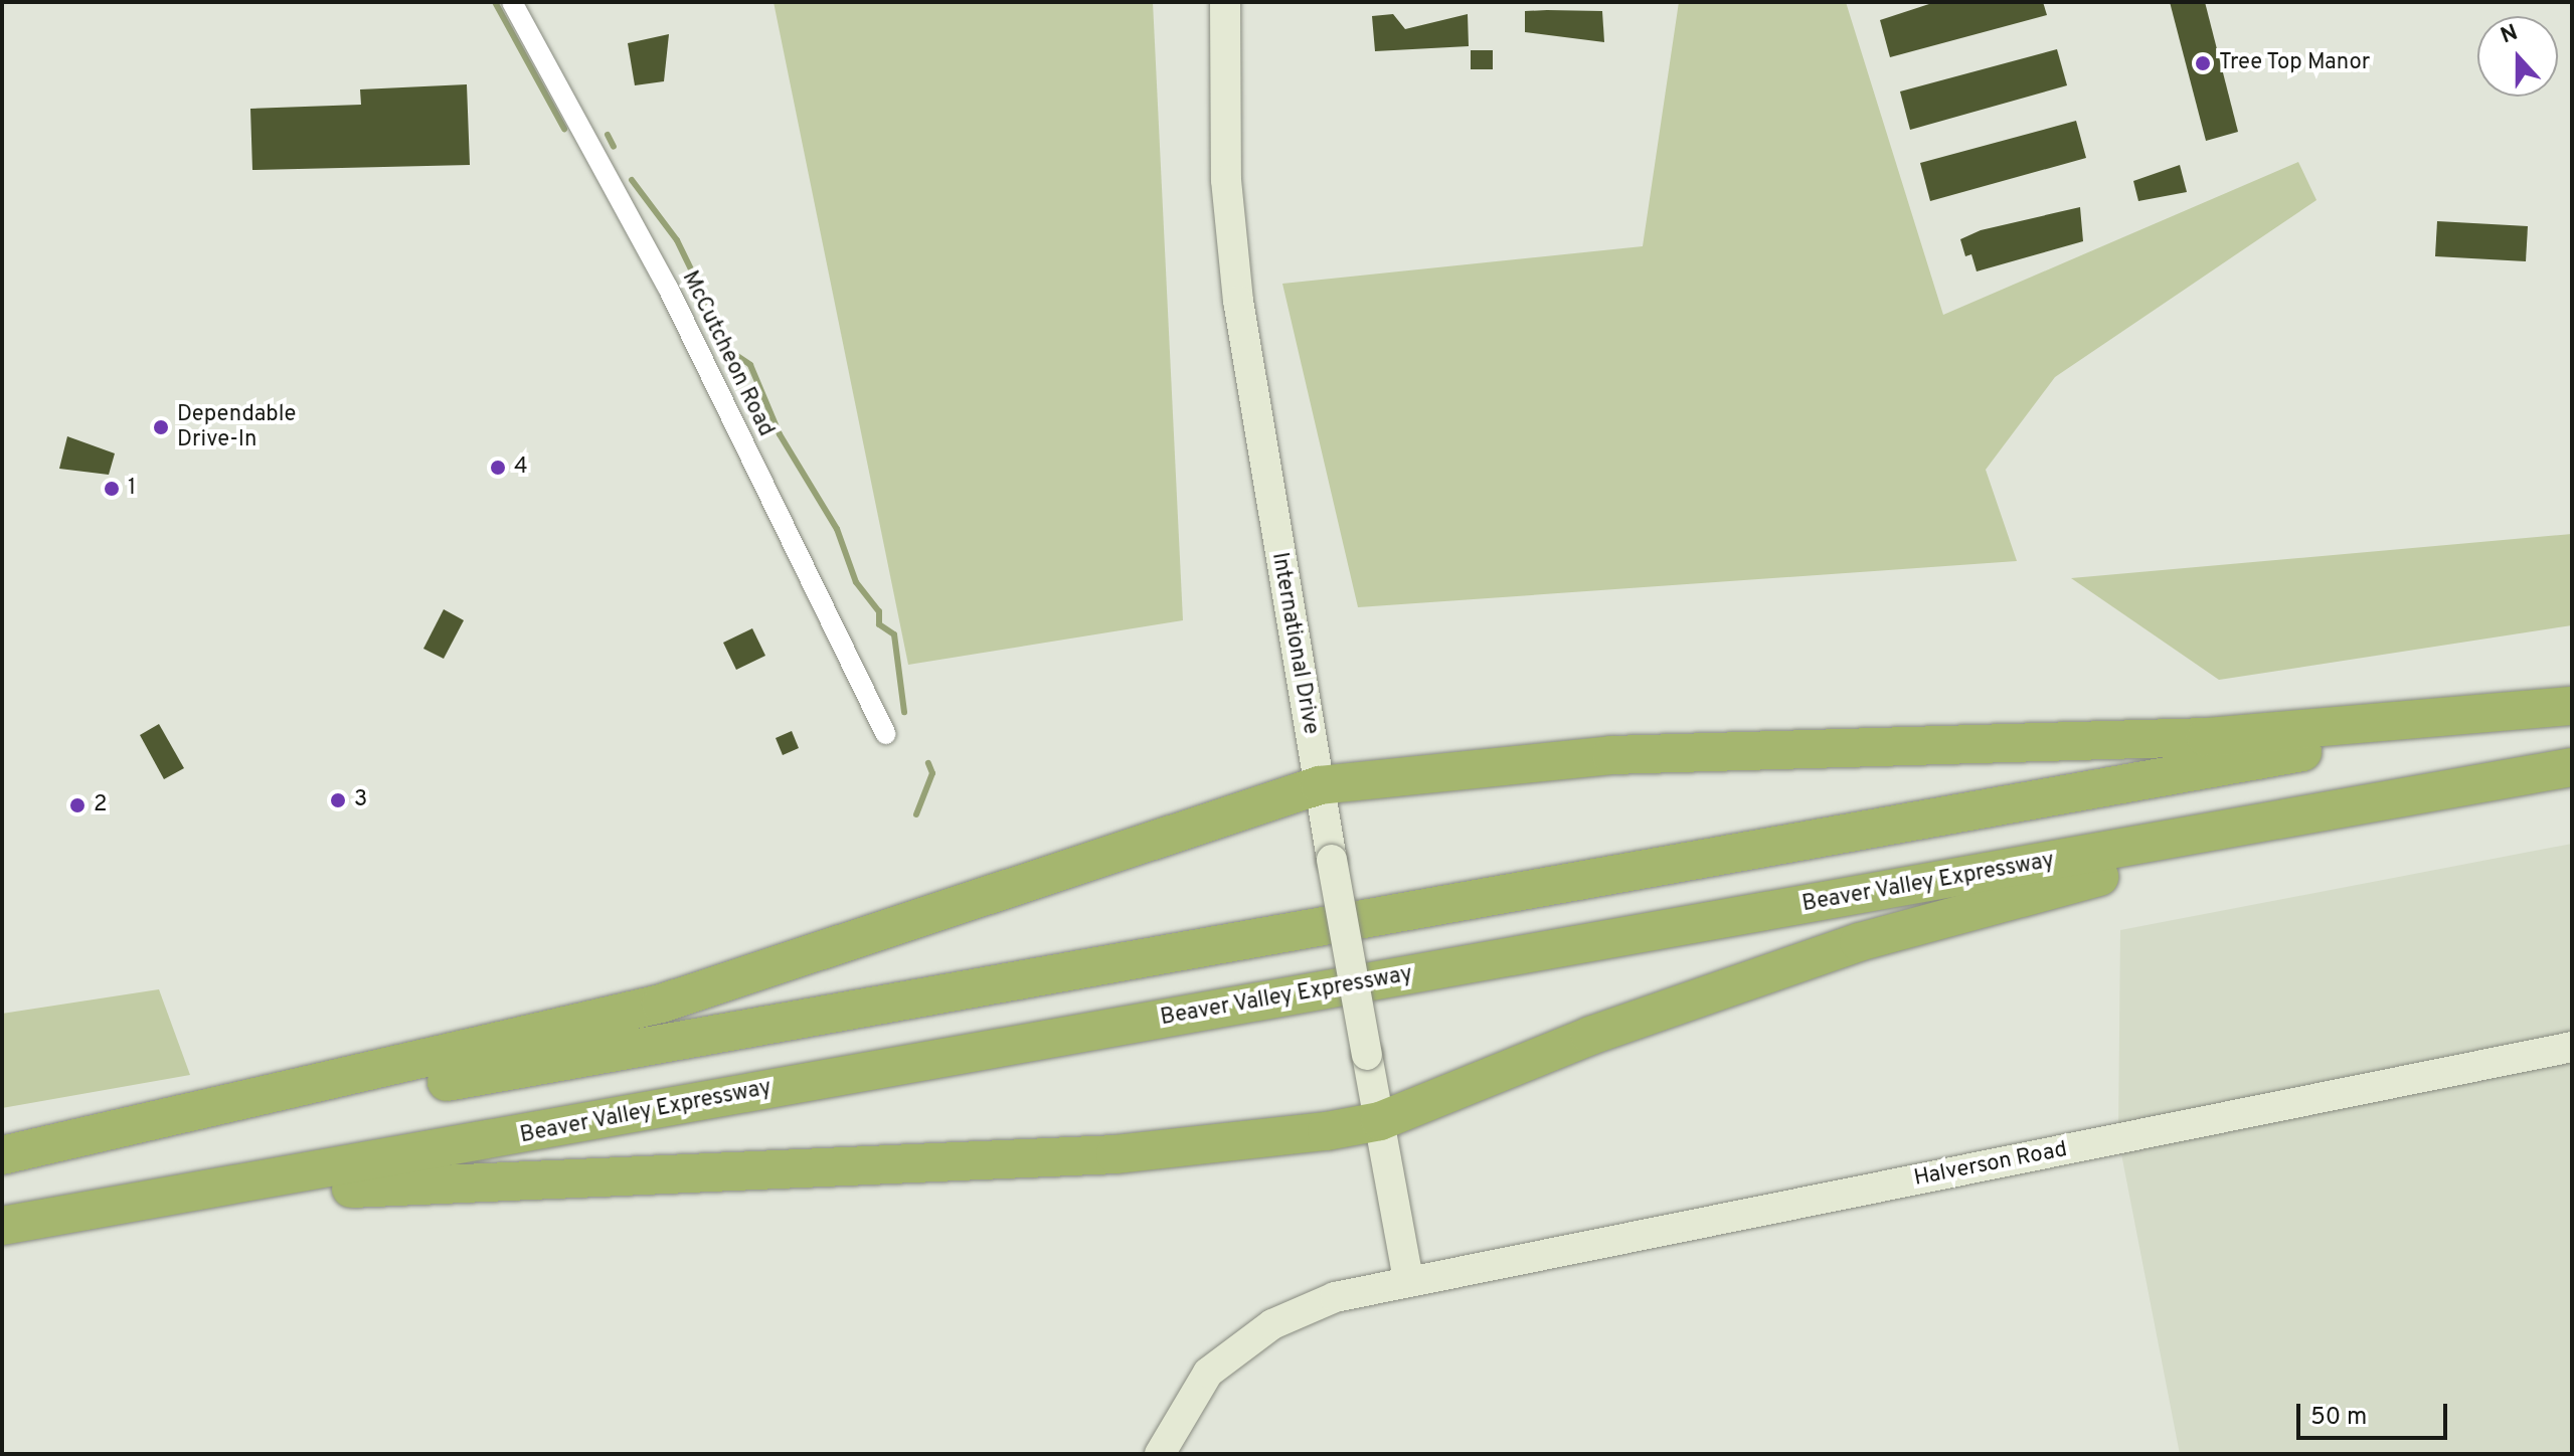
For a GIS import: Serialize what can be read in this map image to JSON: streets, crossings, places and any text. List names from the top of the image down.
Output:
{
  "streets": {
    "highway": ["Beaver Valley Expressway"],
    "street": ["McCutcheon Road", "International Drive", "Halverson Road"]
  },
  "crossings": [
    ["International Drive", "Halverson Road"]
  ],
  "places": [
    "Tree Top Manor",
    "Dependable Drive-In",
    "4",
    "1",
    "3",
    "2"
  ],
  "scale_bar": "50 m",
  "north": "top"
}
